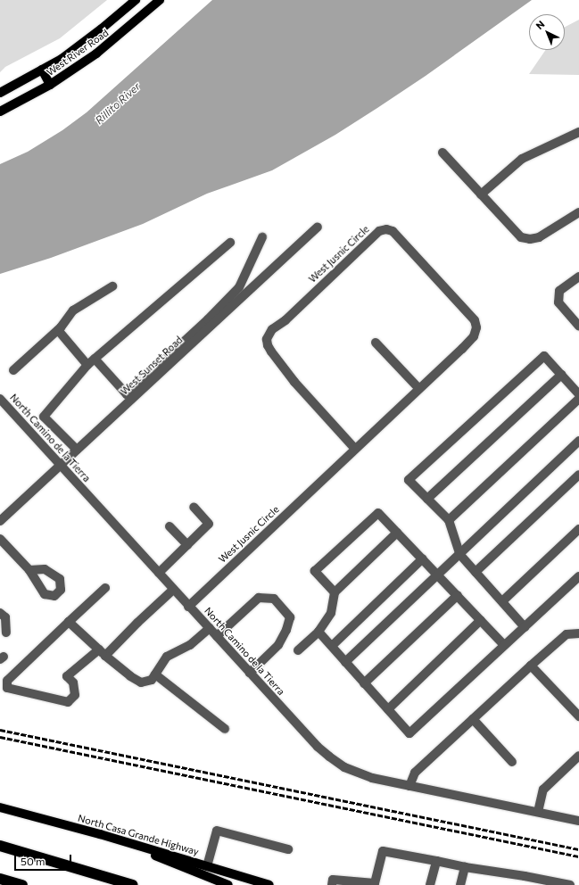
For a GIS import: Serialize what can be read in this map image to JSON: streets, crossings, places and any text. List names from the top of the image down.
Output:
{
  "streets": {
    "main road": ["West River Road", "North Casa Grande Highway"],
    "street": ["West Jusnic Circle", "West Sunset Road", "North Camino de la Tierra"]
  },
  "crossings": [
    ["West Jusnic Circle", "North Camino de la Tierra"],
    ["West Sunset Road", "North Camino de la Tierra"]
  ],
  "water": ["Rillito River"],
  "scale_bar": "50 m",
  "north": "top left"
}
